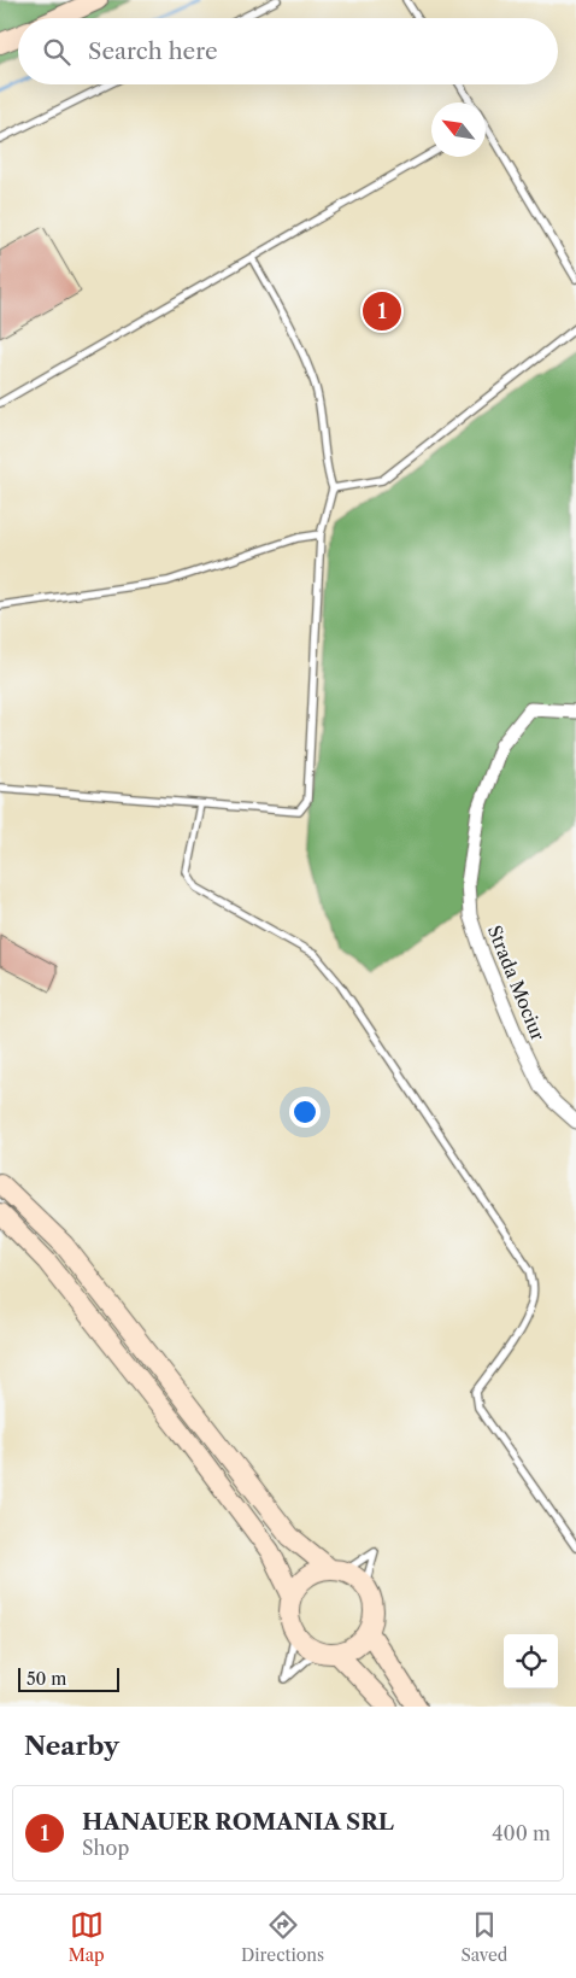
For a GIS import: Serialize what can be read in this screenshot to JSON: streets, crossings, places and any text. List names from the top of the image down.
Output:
{
  "streets": {
    "street": ["Strada Mociur"]
  },
  "scale_bar": "50 m",
  "north": "top left",
  "page": {
    "search": "Search here",
    "pins": "1",
    "scale": "50 m",
    "heading": "Nearby",
    "list": [
      {
        "mark": "1",
        "name": "HANAUER ROMANIA SRL",
        "note": "Shop",
        "value": "400 m"
      }
    ],
    "nav": ["Map", "Directions", "Saved"]
  }
}
